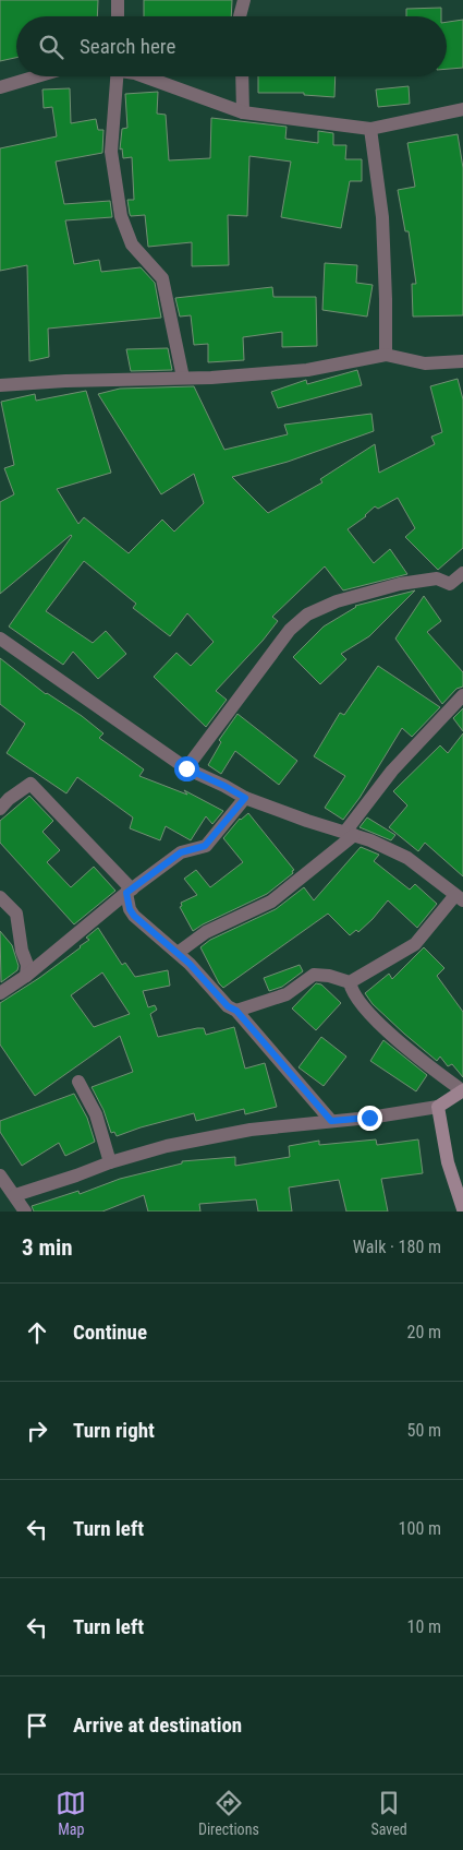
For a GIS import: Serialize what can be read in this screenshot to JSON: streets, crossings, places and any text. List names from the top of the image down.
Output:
{
  "page": {
    "search": "Search here",
    "heading": ["3 min", "Walk · 180 m"],
    "list": [
      ["Continue", "20 m"],
      ["Turn right", "50 m"],
      ["Turn left", "100 m"],
      ["Turn left", "10 m"],
      "Arrive at destination"
    ],
    "nav": ["Map", "Directions", "Saved"]
  }
}
